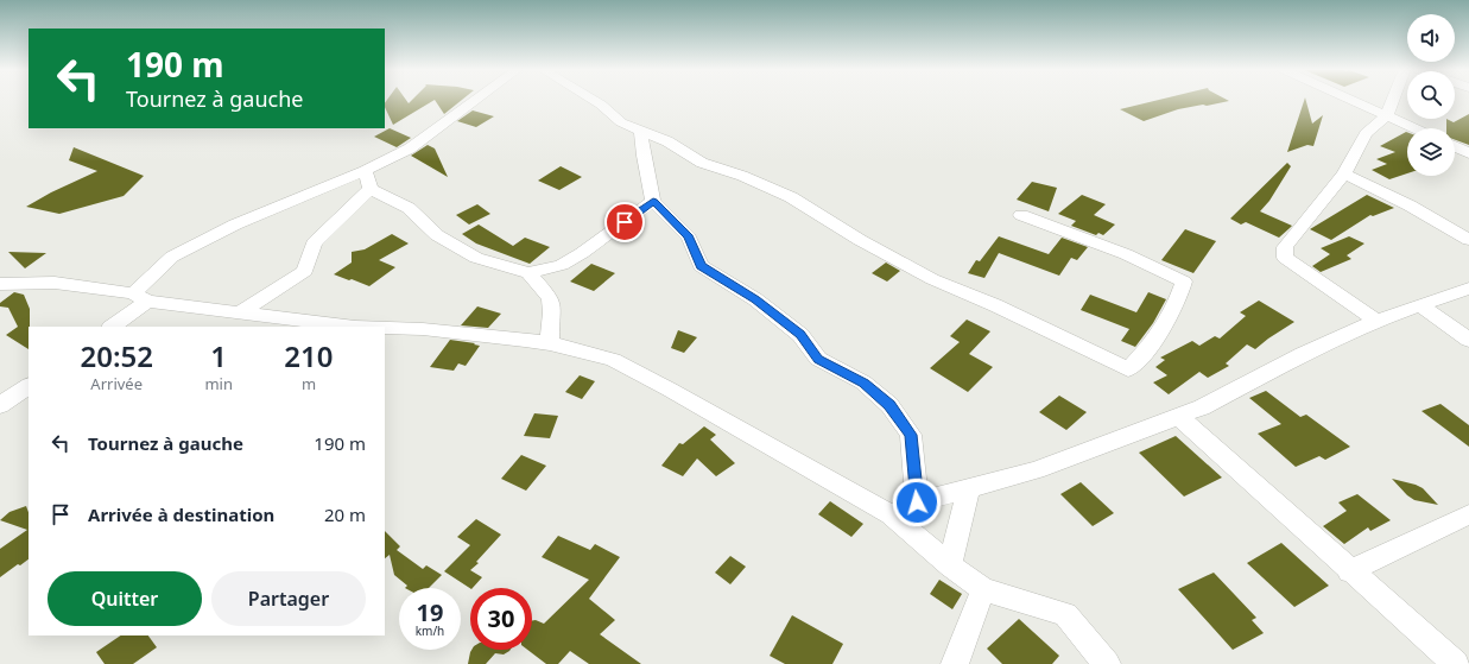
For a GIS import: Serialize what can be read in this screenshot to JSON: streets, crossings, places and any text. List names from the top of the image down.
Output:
{
  "page": {
    "turn": ["190 m", "Tournez à gauche"],
    "eta": [
      "20:52",
      "Arrivée",
      "1",
      "min",
      "210",
      "m"
    ],
    "list": [
      {
        "name": "Tournez à gauche",
        "value": "190 m"
      },
      {
        "name": "Arrivée à destination",
        "value": "20 m"
      }
    ],
    "buttons": ["Quitter", "Partager"],
    "speed": "19 km/h",
    "limit": "30"
  }
}
